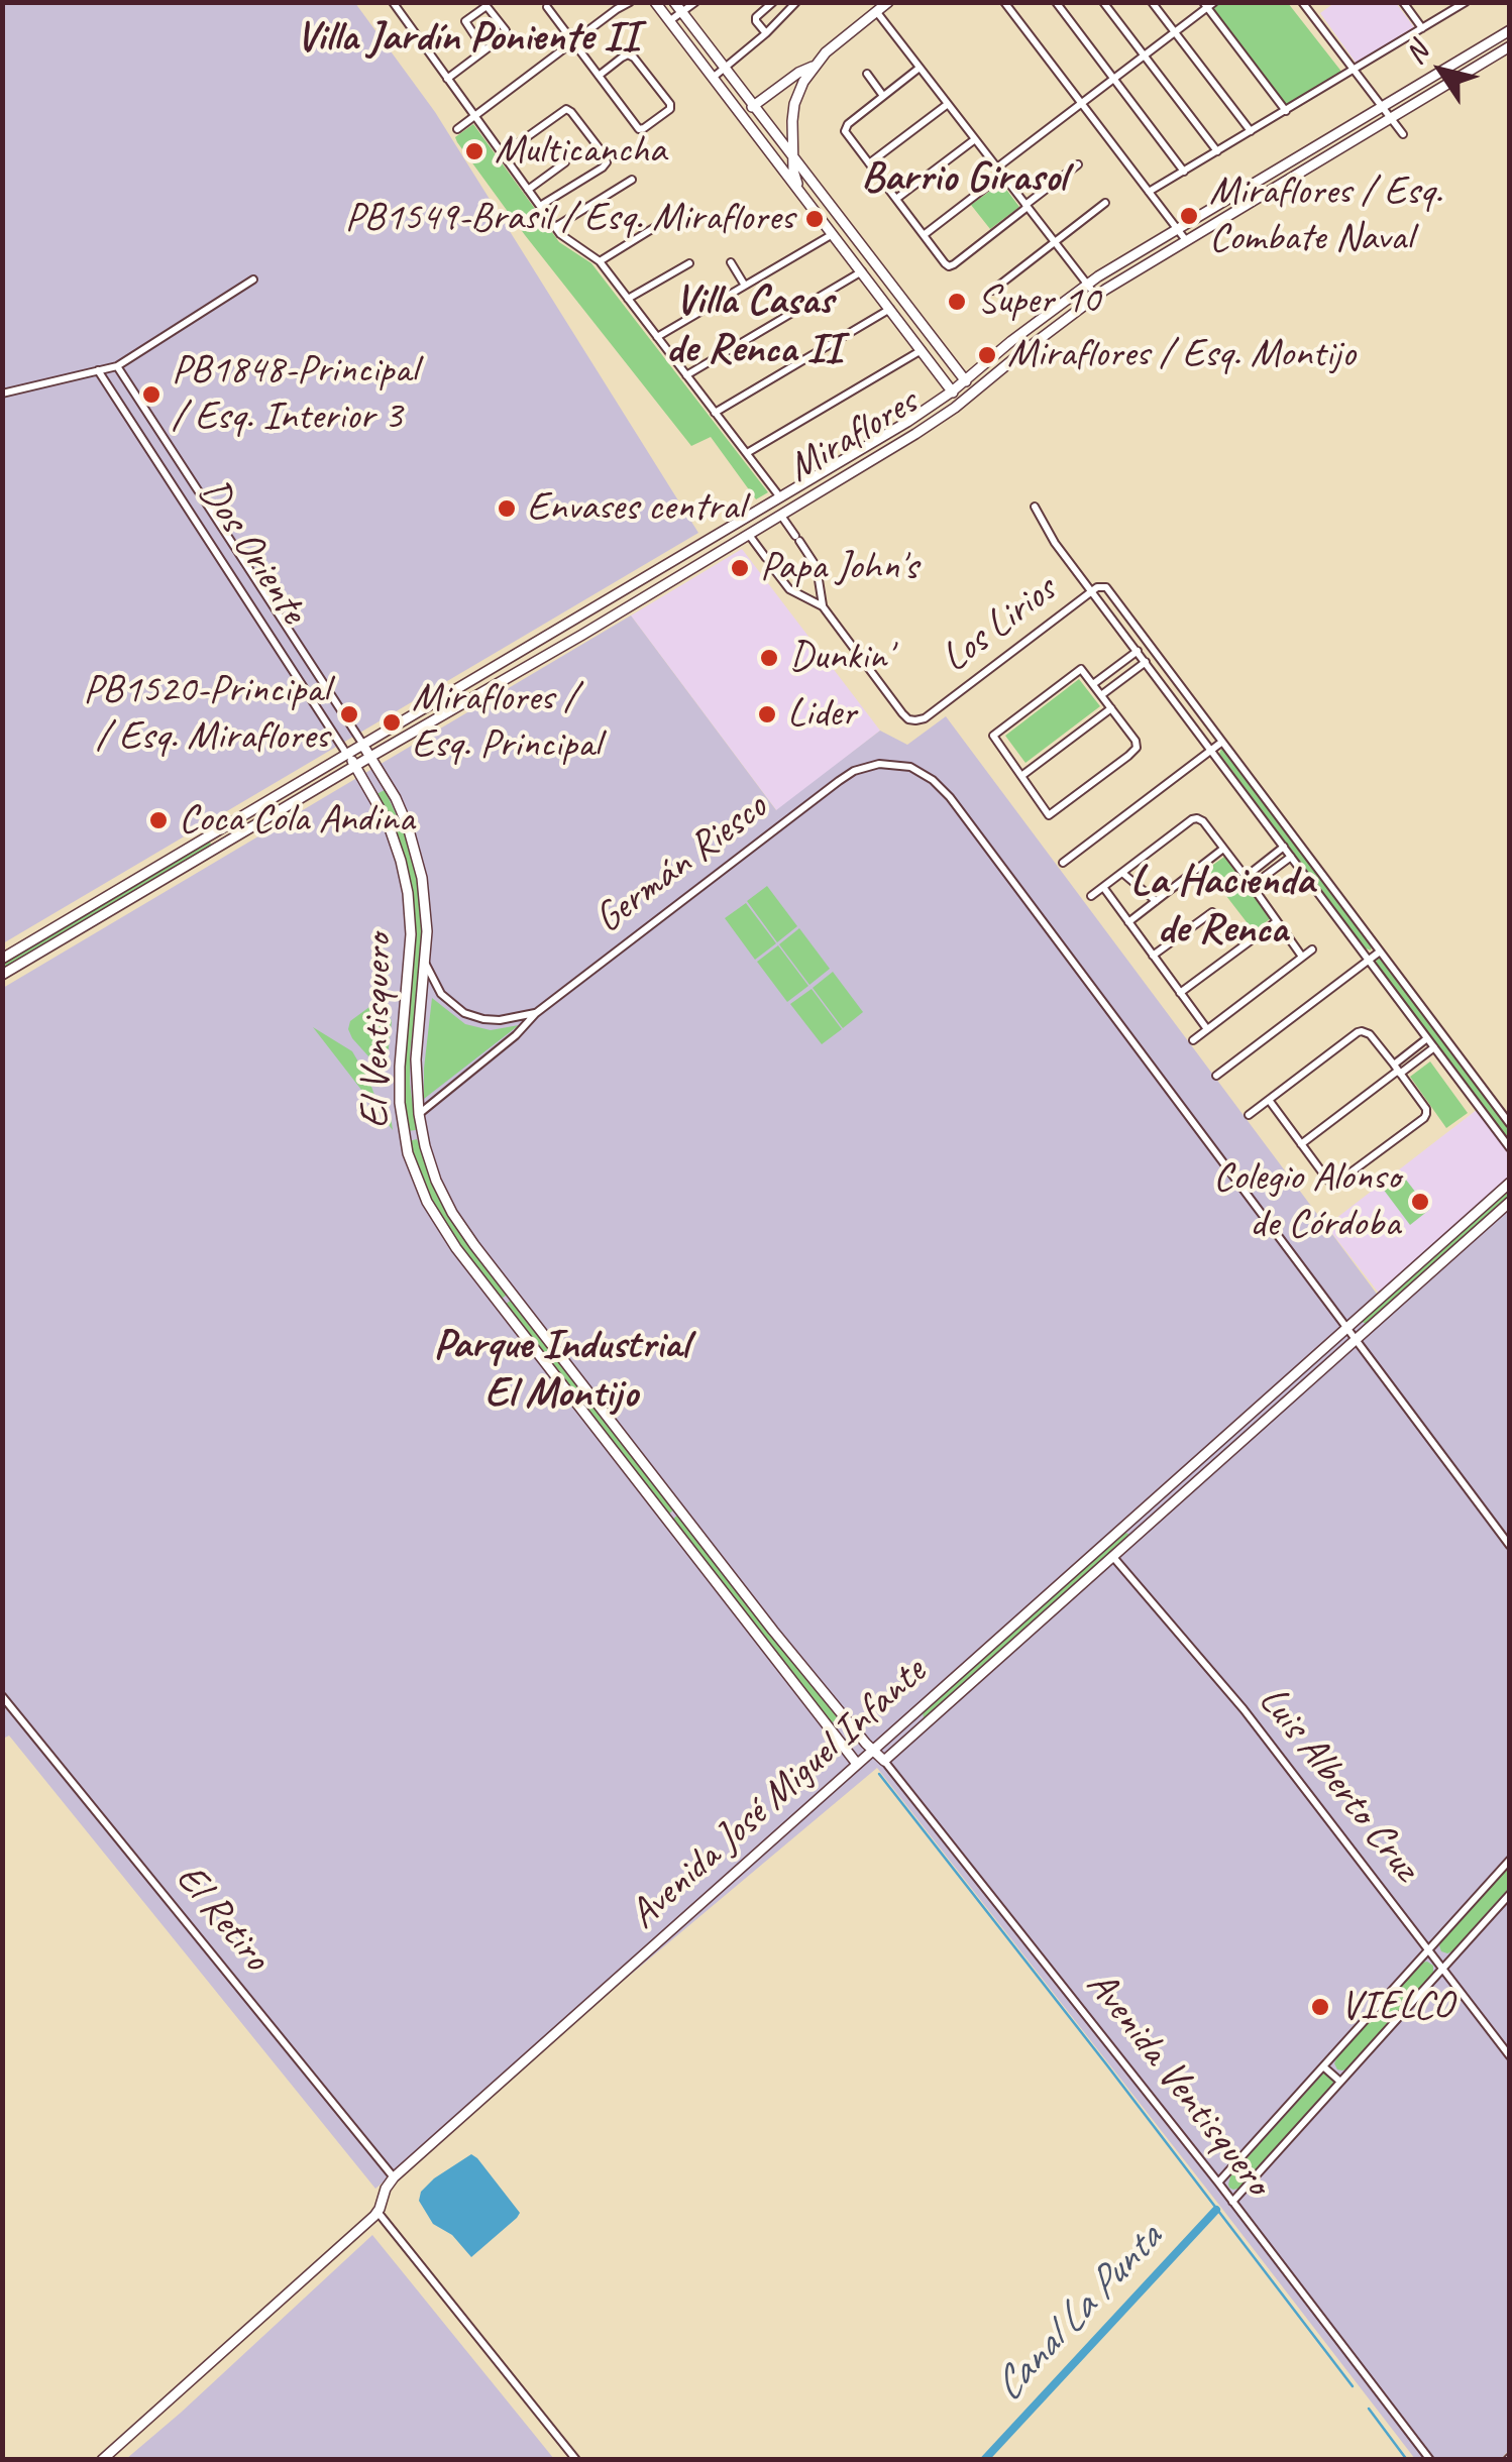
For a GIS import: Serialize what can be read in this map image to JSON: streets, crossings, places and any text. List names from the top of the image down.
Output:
{
  "streets": {
    "street": [
      "Miraflores",
      "Dos Oriente",
      "Los Lirios",
      "Germán Riesco",
      "El Ventisquero",
      "Luis Alberto Cruz",
      "Avenida José Miguel Infante",
      "El Retiro",
      "Avenida Ventisquero"
    ]
  },
  "crossings": [
    ["Miraflores", "Dos Oriente"],
    ["Miraflores", "El Ventisquero"],
    ["Dos Oriente", "El Ventisquero"],
    ["Germán Riesco", "El Ventisquero"],
    ["Germán Riesco", "Avenida José Miguel Infante"],
    ["El Ventisquero", "Avenida José Miguel Infante"],
    ["El Ventisquero", "Avenida Ventisquero"],
    ["Luis Alberto Cruz", "Avenida José Miguel Infante"],
    ["Avenida José Miguel Infante", "El Retiro"],
    ["Avenida José Miguel Infante", "Avenida Ventisquero"]
  ],
  "districts": [
    "Villa Jardín Poniente II",
    "Barrio Girasol",
    "Villa Casas de Renca II",
    "La Hacienda de Renca",
    "Parque Industrial El Montijo"
  ],
  "water": ["Canal La Punta"],
  "places": [
    "Multicancha",
    "Miraflores / Esq. Combate Naval",
    "PB1549-Brasil / Esq. Miraflores",
    "Super 10",
    "Miraflores / Esq. Montijo",
    "PB1848-Principal / Esq. Interior 3",
    "Envases central",
    "Papa John's",
    "Dunkin'",
    "PB1520-Principal / Esq. Miraflores",
    "Lider",
    "Miraflores / Esq. Principal",
    "Coca Cola Andina",
    "Colegio Alonso de Córdoba",
    "VIELCO"
  ],
  "north": "top left"
}
